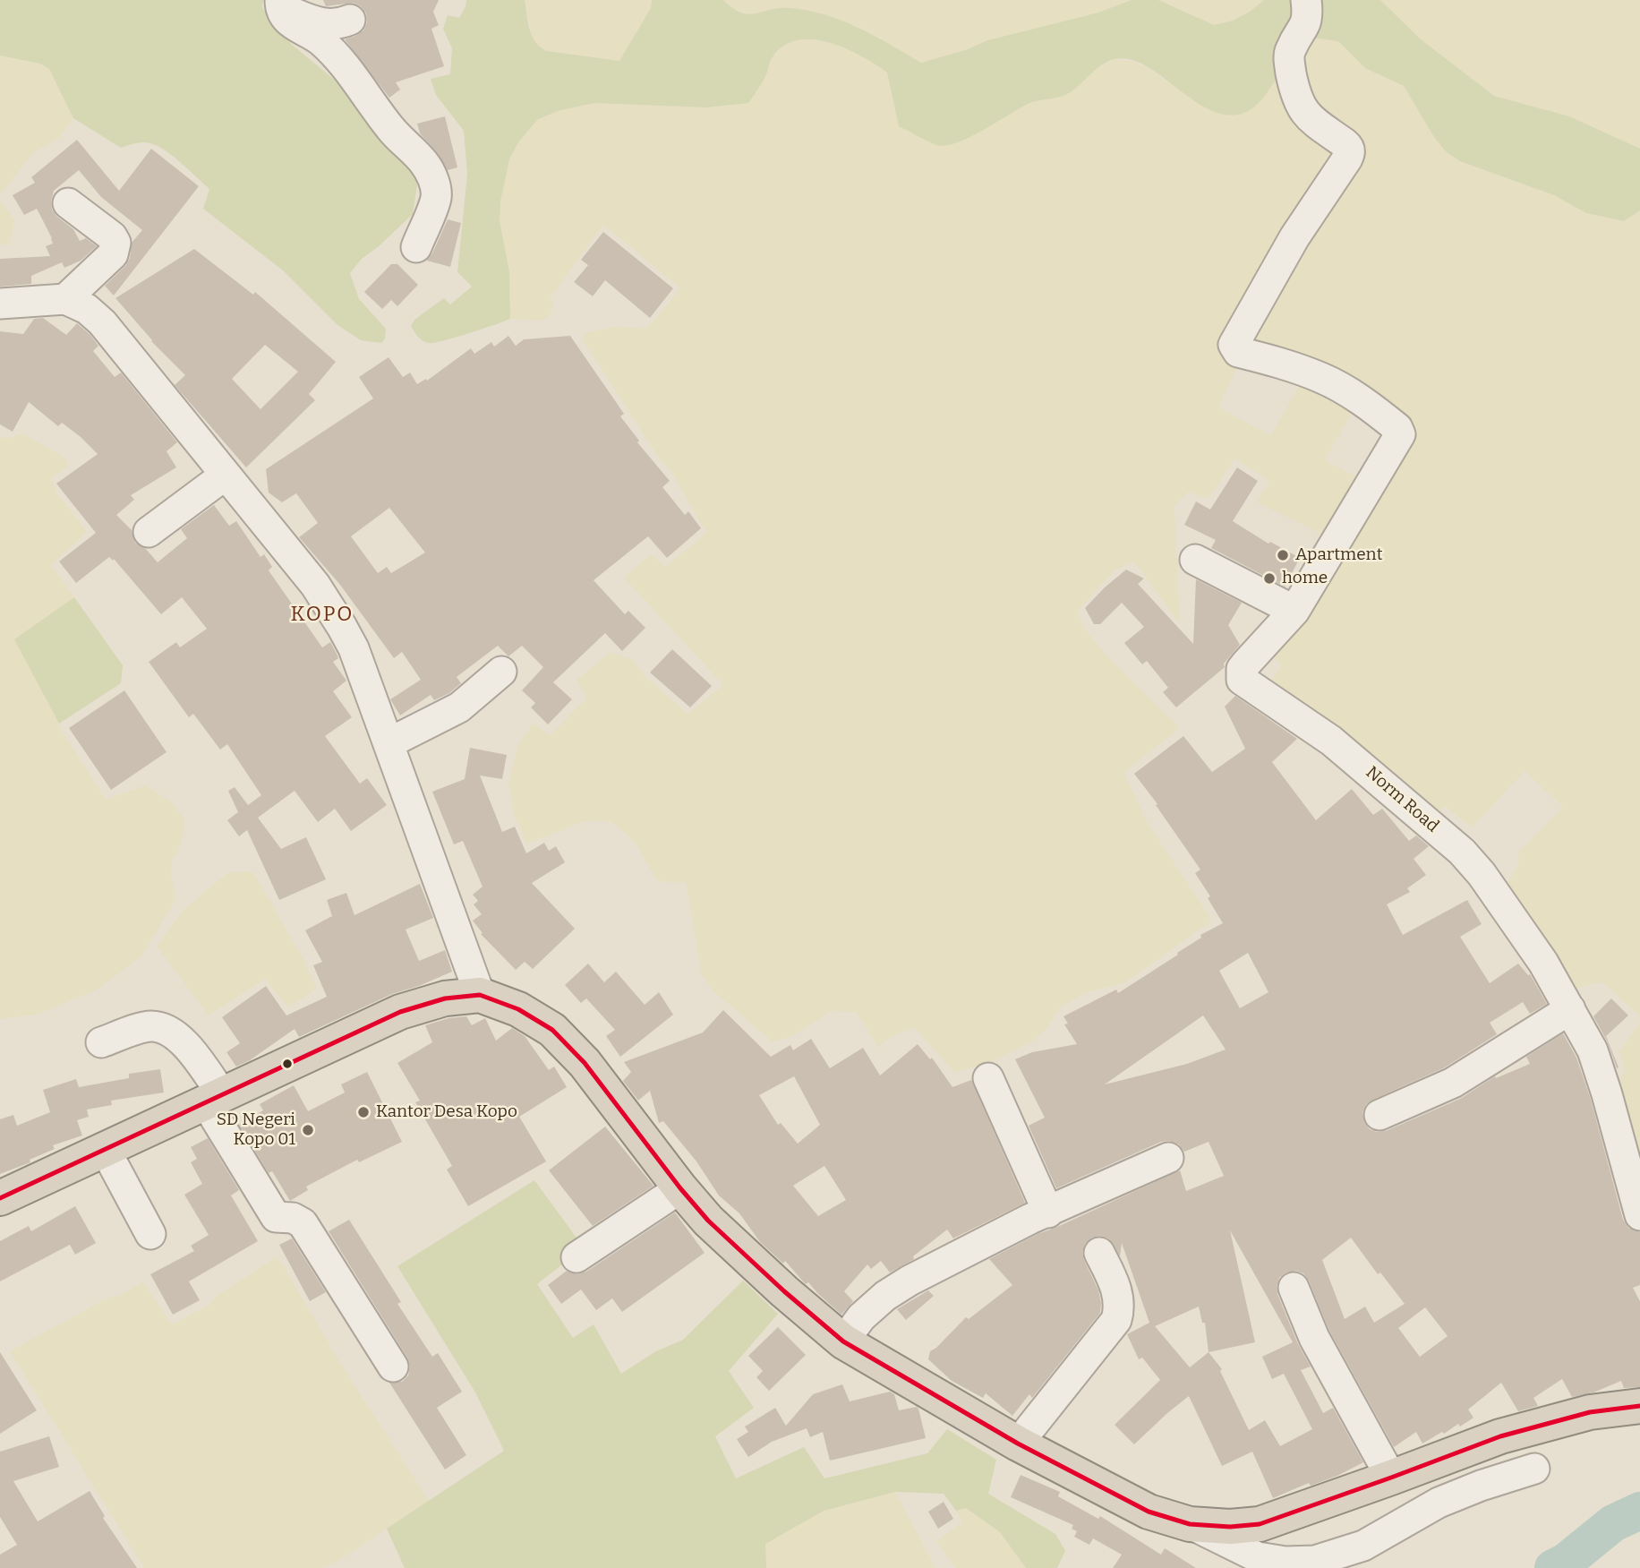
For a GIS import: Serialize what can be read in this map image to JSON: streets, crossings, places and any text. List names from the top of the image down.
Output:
{
  "streets": {
    "street": ["Norm Road"]
  },
  "districts": ["KOPO"],
  "places": [
    "Apartment",
    "home",
    "Kantor Desa Kopo",
    "SD Negeri Kopo 01"
  ]
}
